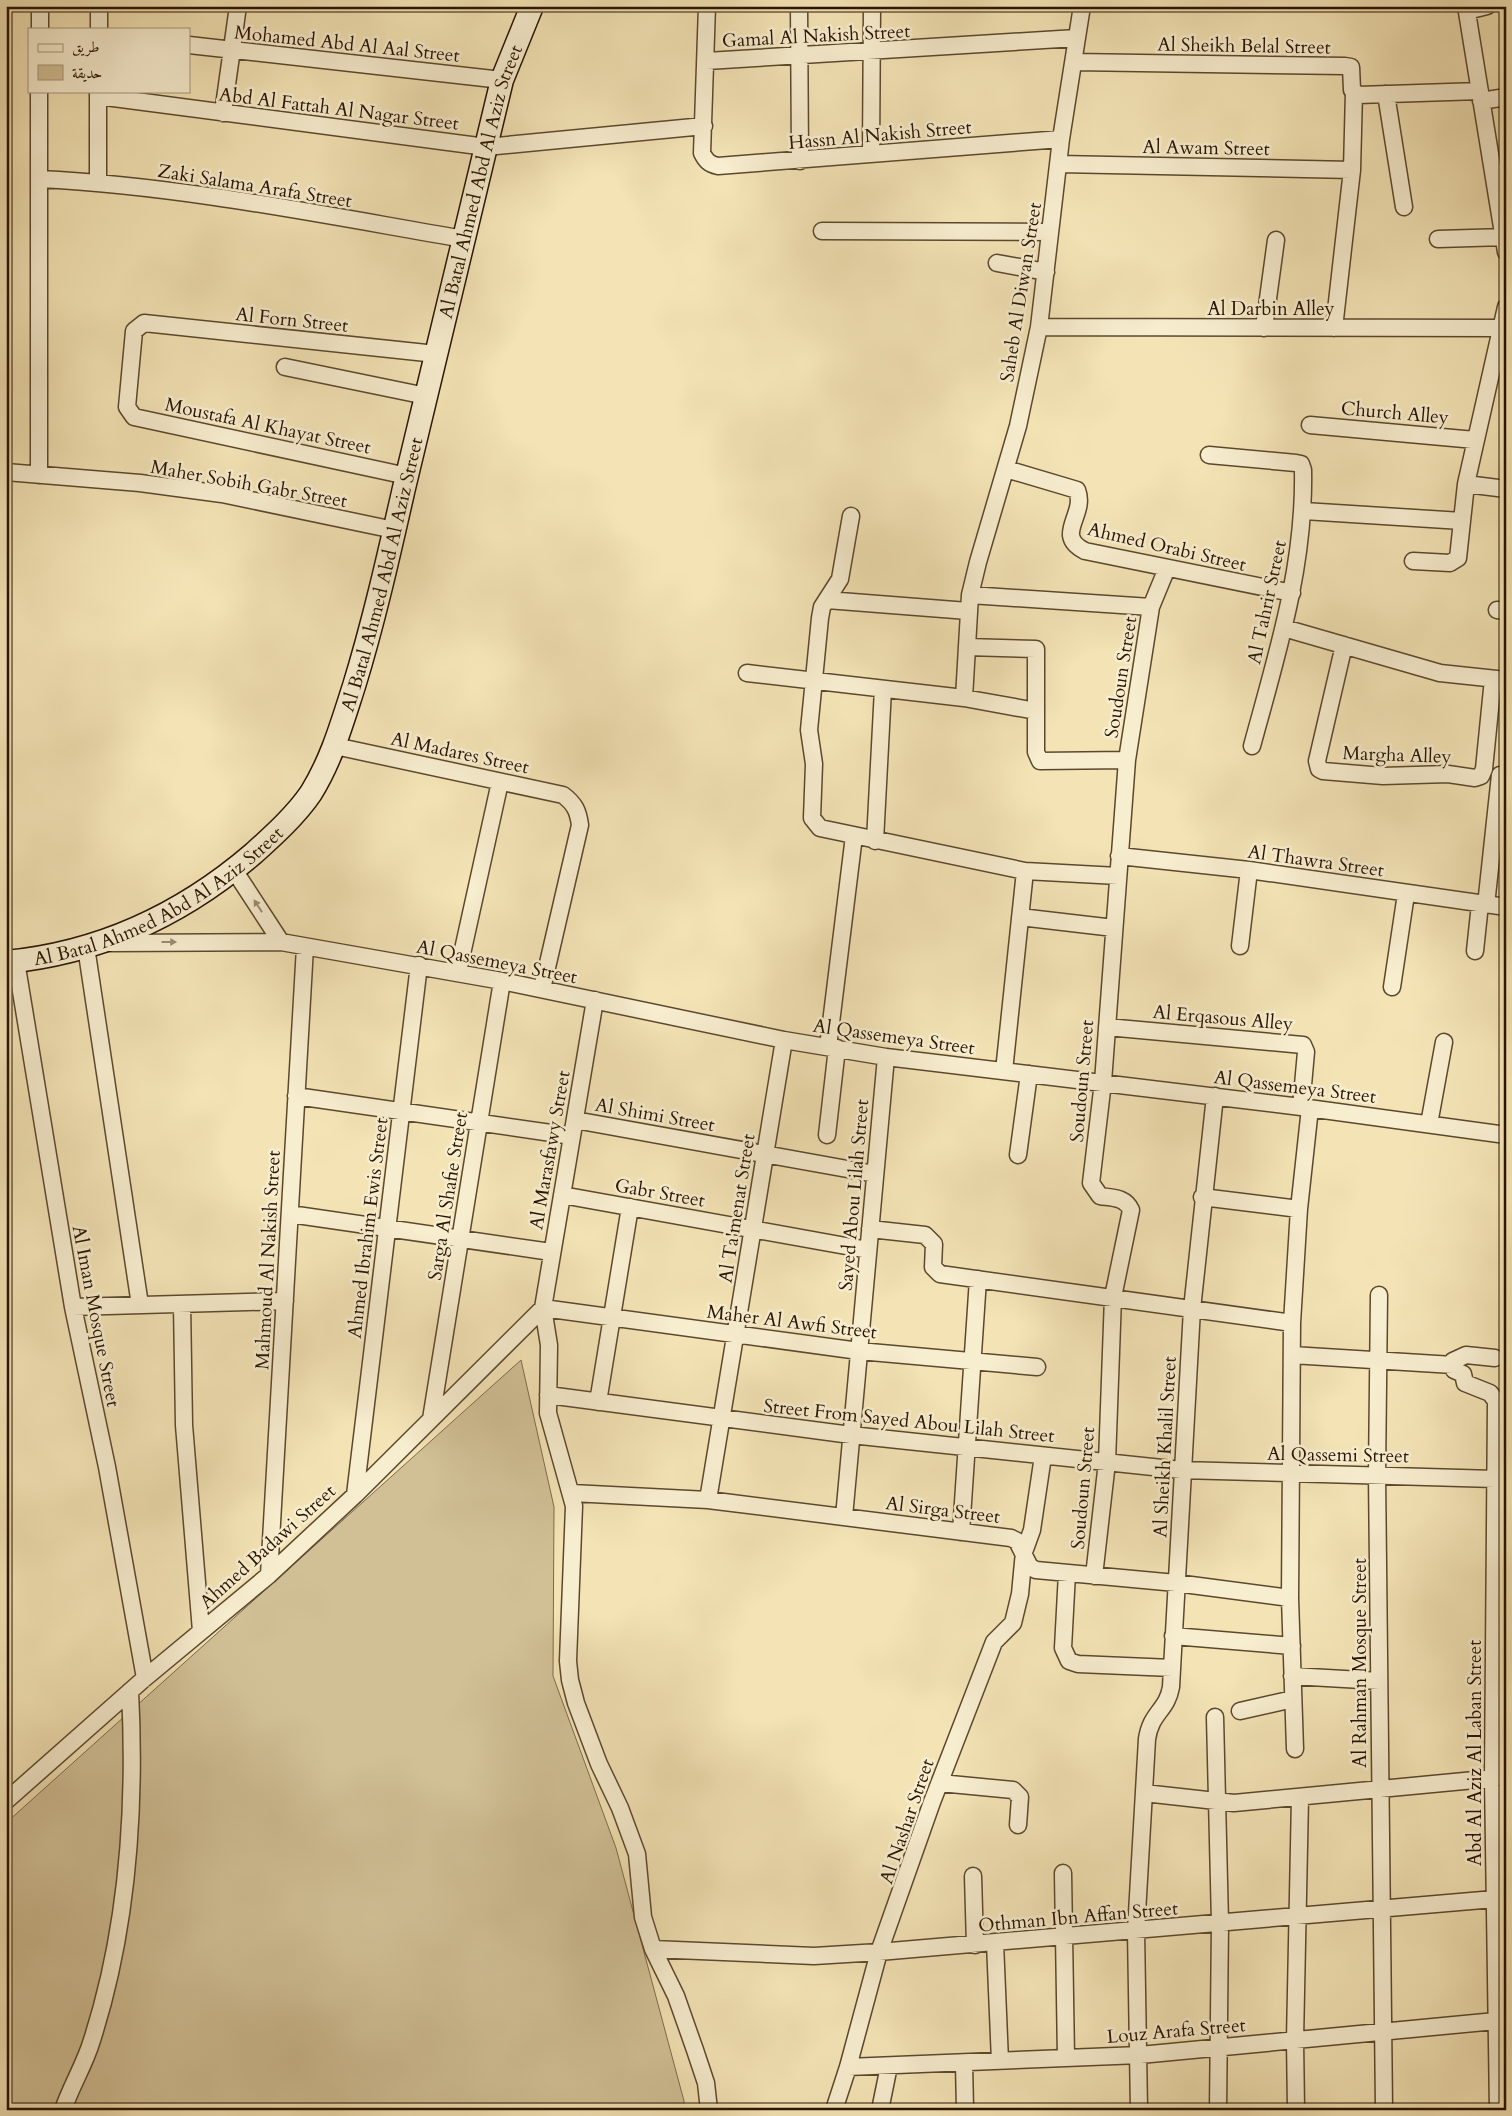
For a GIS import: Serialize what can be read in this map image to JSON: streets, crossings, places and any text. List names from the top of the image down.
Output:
{
  "streets": {
    "main road": ["Al Batal Ahmed Abd Al Aziz Street"],
    "street": [
      "Gamal Al Nakish Street",
      "Mohamed Abd Al Aal Street",
      "Al Sheikh Belal Street",
      "Abd Al Fattah Al Nagar Street",
      "Hassn Al Nakish Street",
      "Al Awam Street",
      "Zaki Salama Arafa Street",
      "Saheb Al Diwan Street",
      "Al Darbin Alley",
      "Al Forn Street",
      "Church Alley",
      "Moustafa Al Khayat Street",
      "Maher Sobih Gabr Street",
      "Ahmed Orabi Street",
      "Al Tahrir Street",
      "Soudoun Street",
      "Al Madares Street",
      "Margha Alley",
      "Al Thawra Street",
      "Al Qassemeya Street",
      "Al Erqasous Alley",
      "Al Shimi Street",
      "Al Marasfawy Street",
      "Gabr Street",
      "Sayed Abou Lilah Street",
      "Sarga Al Shafie Street",
      "Al Ta'menat Street",
      "Ahmed Ibrahim Ewis Street",
      "Mahmoud Al Nakish Street",
      "Al Iman Mosque Street",
      "Maher Al Awfi Street",
      "Street From Sayed Abou Lilah Street",
      "Al Sheikh Khalil Street",
      "Al Qassemi Street",
      "Al Sirga Street",
      "Ahmed Badawi Street",
      "Al Rahman Mosque Street",
      "Abd Al Aziz Al Laban Street",
      "Al Nashar Street",
      "Othman Ibn Affan Street",
      "Louz Arafa Street"
    ]
  },
  "crossings": [
    ["Gamal Al Nakish Street", "Saheb Al Diwan Street"],
    ["Mohamed Abd Al Aal Street", "Al Batal Ahmed Abd Al Aziz Street"],
    ["Al Sheikh Belal Street", "Saheb Al Diwan Street"],
    ["Abd Al Fattah Al Nagar Street", "Hassn Al Nakish Street"],
    ["Abd Al Fattah Al Nagar Street", "Al Batal Ahmed Abd Al Aziz Street"],
    ["Hassn Al Nakish Street", "Saheb Al Diwan Street"],
    ["Al Awam Street", "Saheb Al Diwan Street"],
    ["Al Batal Ahmed Abd Al Aziz Street", "Zaki Salama Arafa Street"],
    ["Al Batal Ahmed Abd Al Aziz Street", "Al Forn Street"],
    ["Al Batal Ahmed Abd Al Aziz Street", "Moustafa Al Khayat Street"],
    ["Al Batal Ahmed Abd Al Aziz Street", "Maher Sobih Gabr Street"],
    ["Al Batal Ahmed Abd Al Aziz Street", "Al Madares Street"],
    ["Al Batal Ahmed Abd Al Aziz Street", "Al Qassemeya Street"],
    ["Al Batal Ahmed Abd Al Aziz Street", "Al Iman Mosque Street"],
    ["Saheb Al Diwan Street", "Al Darbin Alley"],
    ["Saheb Al Diwan Street", "Ahmed Orabi Street"],
    ["Al Forn Street", "Moustafa Al Khayat Street"],
    ["Ahmed Orabi Street", "Al Tahrir Street"],
    ["Ahmed Orabi Street", "Soudoun Street"],
    ["Soudoun Street", "Al Thawra Street"],
    ["Soudoun Street", "Al Qassemeya Street"],
    ["Soudoun Street", "Al Erqasous Alley"],
    ["Soudoun Street", "Street From Sayed Abou Lilah Street"],
    ["Soudoun Street", "Al Sirga Street"],
    ["Al Madares Street", "Al Qassemeya Street"],
    ["Al Qassemeya Street", "Al Erqasous Alley"],
    ["Al Qassemeya Street", "Al Marasfawy Street"],
    ["Al Qassemeya Street", "Sayed Abou Lilah Street"],
    ["Al Qassemeya Street", "Sarga Al Shafie Street"],
    ["Al Qassemeya Street", "Al Ta'menat Street"],
    ["Al Qassemeya Street", "Ahmed Ibrahim Ewis Street"],
    ["Al Qassemeya Street", "Mahmoud Al Nakish Street"],
    ["Al Qassemeya Street", "Al Sheikh Khalil Street"],
    ["Al Shimi Street", "Al Marasfawy Street"],
    ["Al Shimi Street", "Sayed Abou Lilah Street"],
    ["Al Shimi Street", "Sarga Al Shafie Street"],
    ["Al Shimi Street", "Al Ta'menat Street"],
    ["Al Shimi Street", "Ahmed Ibrahim Ewis Street"],
    ["Al Shimi Street", "Mahmoud Al Nakish Street"],
    ["Al Marasfawy Street", "Gabr Street"],
    ["Al Marasfawy Street", "Maher Al Awfi Street"],
    ["Al Marasfawy Street", "Ahmed Badawi Street"],
    ["Gabr Street", "Sayed Abou Lilah Street"],
    ["Gabr Street", "Al Ta'menat Street"],
    ["Sayed Abou Lilah Street", "Maher Al Awfi Street"],
    ["Sayed Abou Lilah Street", "Street From Sayed Abou Lilah Street"],
    ["Sayed Abou Lilah Street", "Al Sirga Street"],
    ["Sarga Al Shafie Street", "Ahmed Badawi Street"],
    ["Al Ta'menat Street", "Maher Al Awfi Street"],
    ["Al Ta'menat Street", "Street From Sayed Abou Lilah Street"],
    ["Al Ta'menat Street", "Al Sirga Street"],
    ["Ahmed Ibrahim Ewis Street", "Ahmed Badawi Street"],
    ["Mahmoud Al Nakish Street", "Ahmed Badawi Street"],
    ["Al Iman Mosque Street", "Ahmed Badawi Street"],
    ["Maher Al Awfi Street", "Ahmed Badawi Street"],
    ["Street From Sayed Abou Lilah Street", "Al Sheikh Khalil Street"],
    ["Street From Sayed Abou Lilah Street", "Al Qassemi Street"],
    ["Street From Sayed Abou Lilah Street", "Al Nashar Street"],
    ["Al Sheikh Khalil Street", "Al Qassemi Street"],
    ["Al Sheikh Khalil Street", "Al Sirga Street"],
    ["Al Sheikh Khalil Street", "Othman Ibn Affan Street"],
    ["Al Sheikh Khalil Street", "Louz Arafa Street"],
    ["Al Qassemi Street", "Al Rahman Mosque Street"],
    ["Al Qassemi Street", "Abd Al Aziz Al Laban Street"],
    ["Al Sirga Street", "Al Nashar Street"],
    ["Al Rahman Mosque Street", "Othman Ibn Affan Street"],
    ["Al Rahman Mosque Street", "Louz Arafa Street"],
    ["Abd Al Aziz Al Laban Street", "Othman Ibn Affan Street"],
    ["Abd Al Aziz Al Laban Street", "Louz Arafa Street"],
    ["Al Nashar Street", "Othman Ibn Affan Street"],
    ["Al Nashar Street", "Louz Arafa Street"]
  ],
  "legend": ["طريق", "حديقة"]
}
